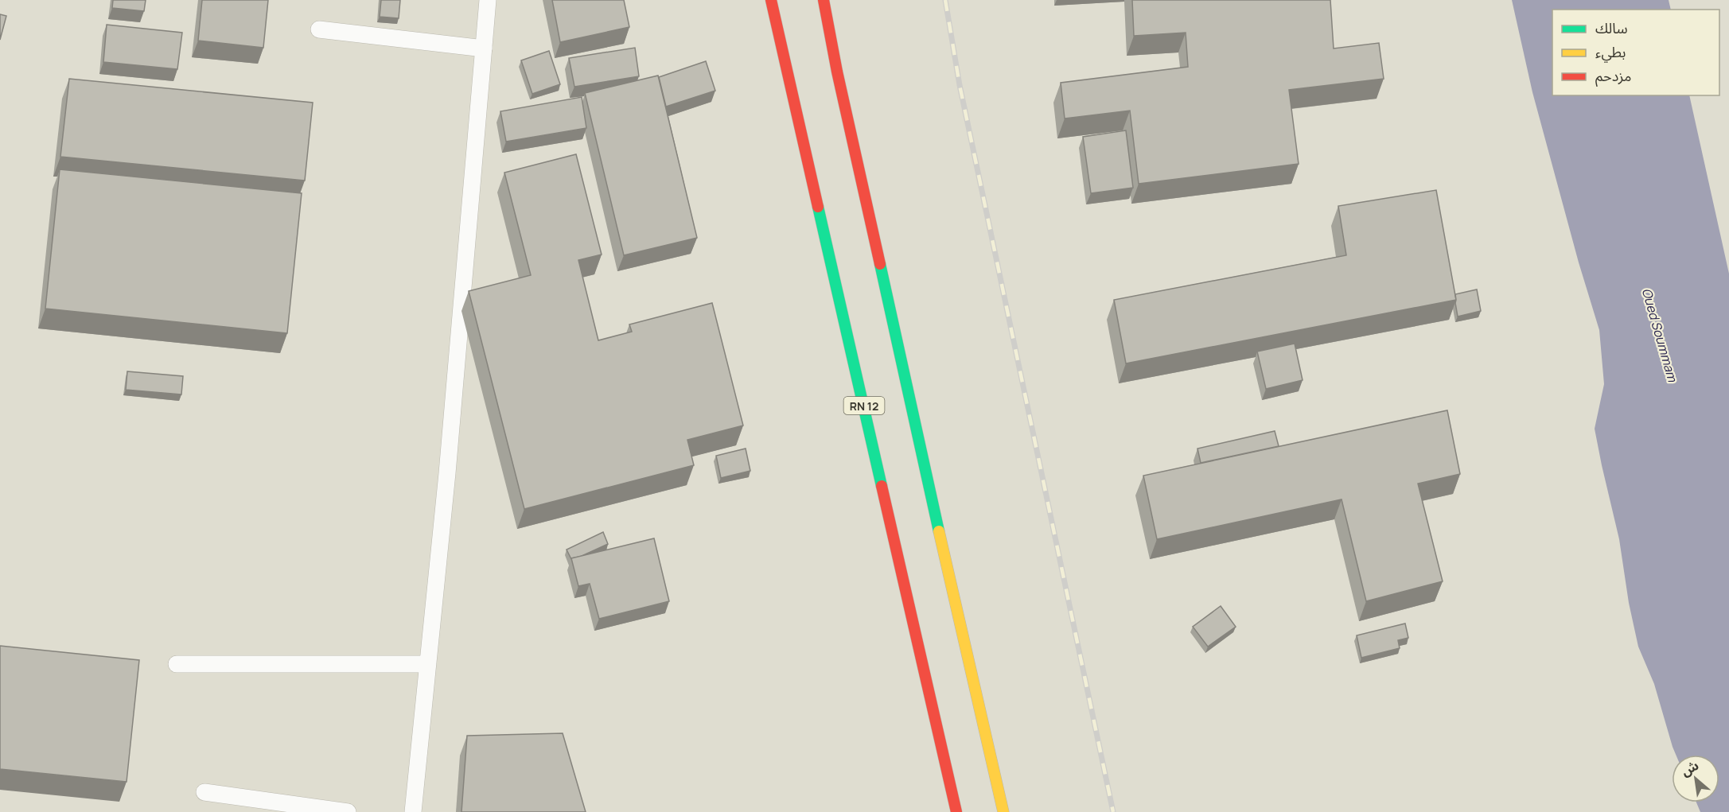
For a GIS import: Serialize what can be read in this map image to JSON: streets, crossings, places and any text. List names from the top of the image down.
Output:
{
  "streets": {
    "highway": ["RN 12"]
  },
  "water": ["Oued Soummam"],
  "legend": ["سالك", "بطيء", "مزدحم"],
  "north": "top left"
}
